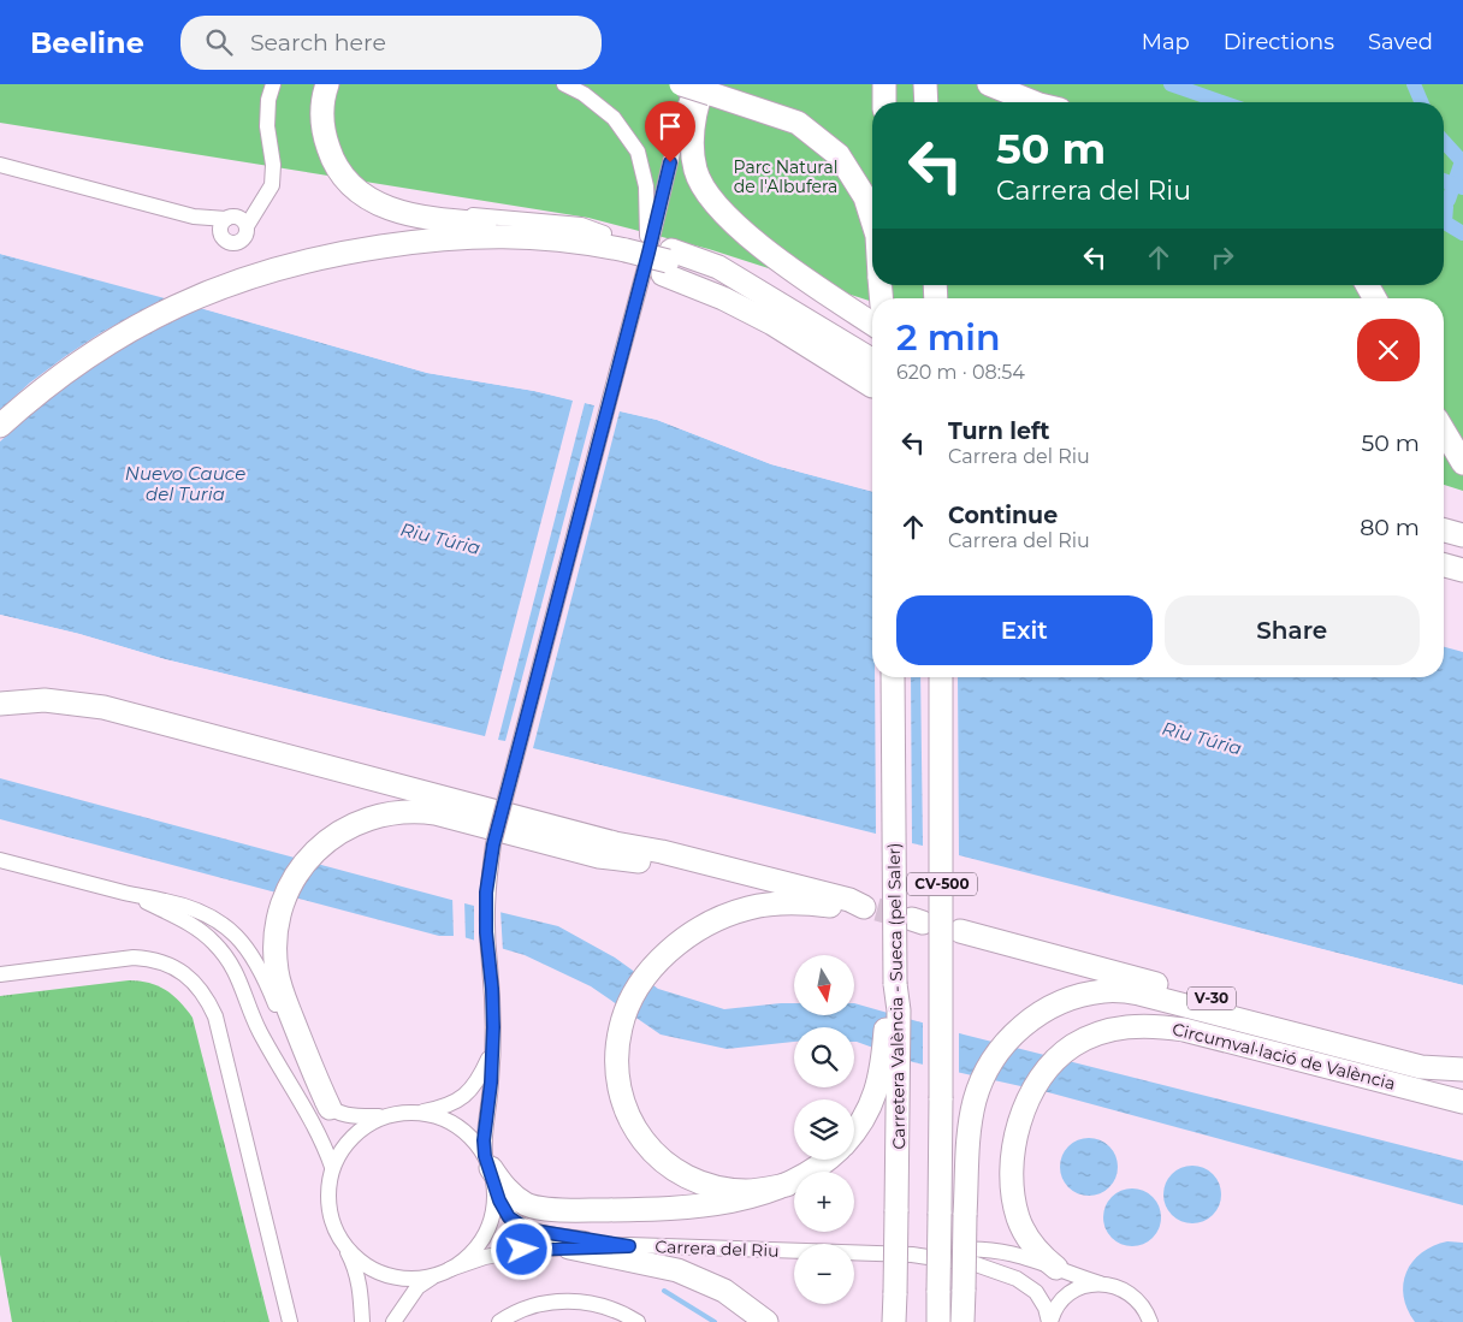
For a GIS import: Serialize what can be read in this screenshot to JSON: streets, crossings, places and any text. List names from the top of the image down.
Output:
{
  "streets": {
    "highway": [
      "CV-500",
      "Carretera València - Sueca (pel Saler)",
      "V-30",
      "Circumval·lació de València"
    ],
    "street": ["Carrera del Riu"]
  },
  "crossings": [
    ["Circumval·lació de València", "Carrera del Riu"]
  ],
  "water": ["Nuevo Cauce del Turia", "Riu Túria"],
  "parks": ["Parc Natural de l'Albufera"],
  "north": "bottom",
  "page": {
    "header": "Beeline",
    "search": "Search here",
    "nav": ["Map", "Directions", "Saved"],
    "turn": ["50 m", "Carrera del Riu"],
    "heading": ["2 min", "620 m · 08:54"],
    "list": [
      {
        "name": "Turn left",
        "note": "Carrera del Riu",
        "value": "50 m"
      },
      {
        "name": "Continue",
        "note": "Carrera del Riu",
        "value": "80 m"
      }
    ],
    "buttons": ["Exit", "Share"],
    "map_buttons": ["+", "−"]
  }
}
